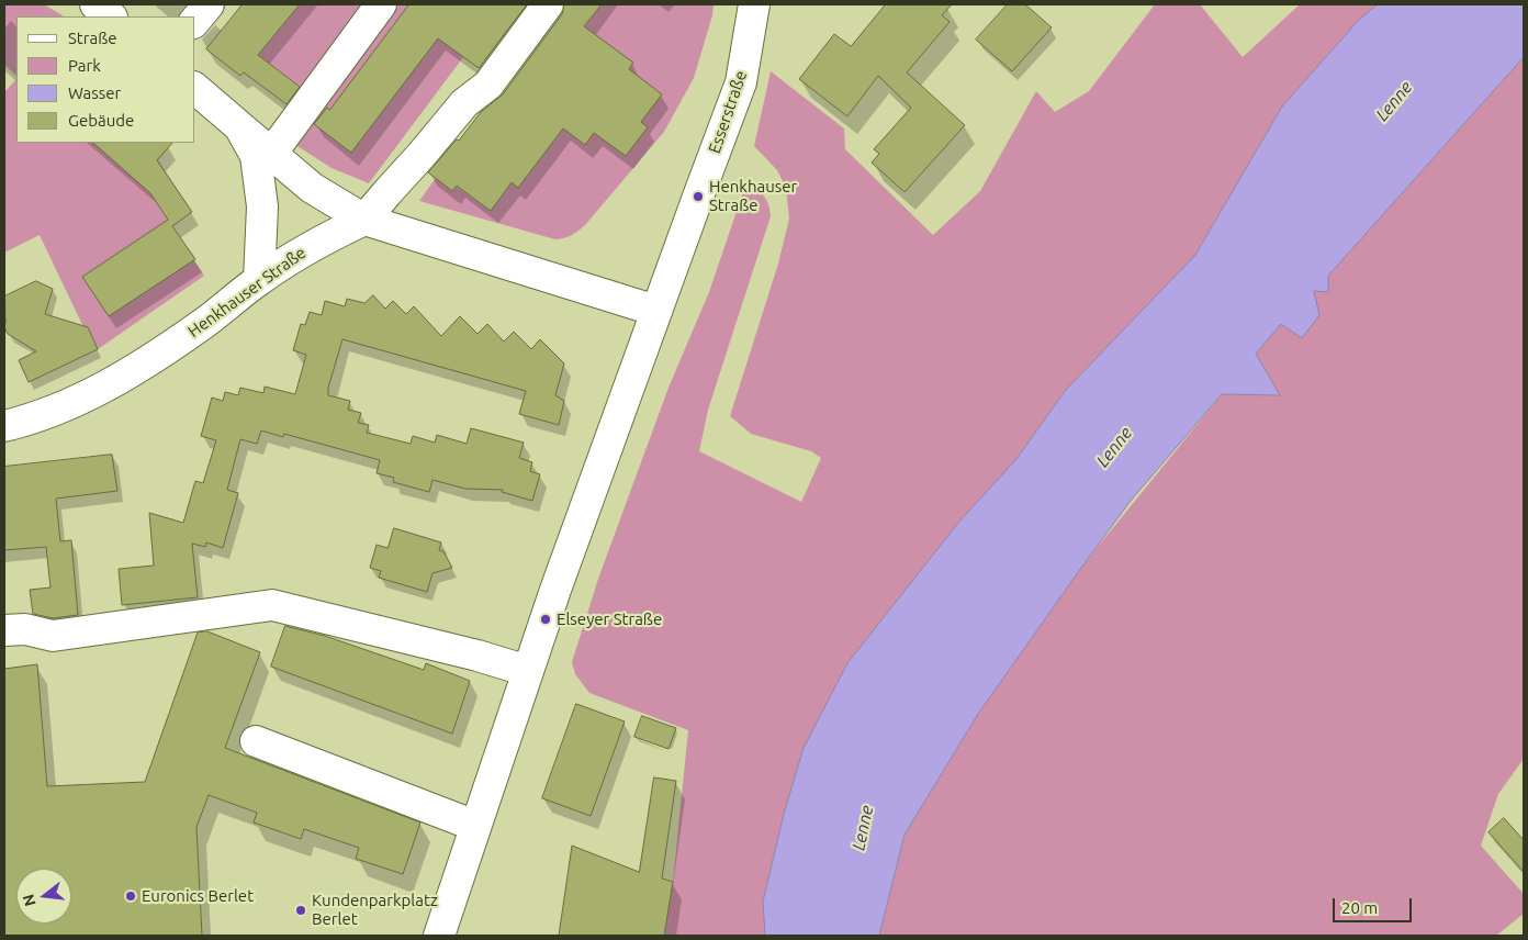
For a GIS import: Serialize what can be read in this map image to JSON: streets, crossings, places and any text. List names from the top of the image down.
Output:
{
  "streets": {
    "street": ["Esserstraße", "Henkhauser Straße"]
  },
  "water": ["Lenne"],
  "places": [
    "Henkhauser Straße",
    "Elseyer Straße",
    "Euronics Berlet",
    "Kundenparkplatz Berlet"
  ],
  "legend": [
    "Straße",
    "Park",
    "Wasser",
    "Gebäude"
  ],
  "scale_bar": "20 m",
  "north": "left"
}
